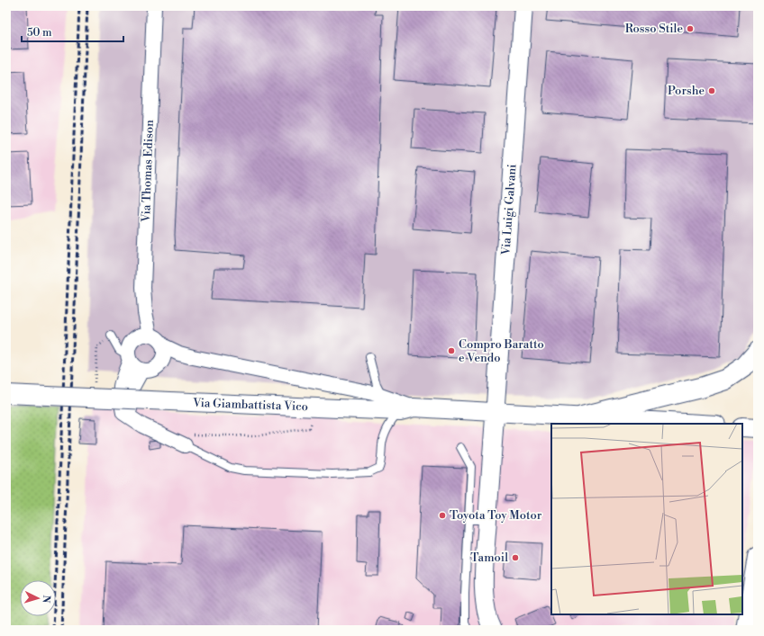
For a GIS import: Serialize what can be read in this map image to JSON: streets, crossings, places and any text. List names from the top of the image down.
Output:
{
  "streets": {
    "street": ["Via Thomas Edison", "Via Luigi Galvani", "Via Giambattista Vico"]
  },
  "crossings": [
    ["Via Luigi Galvani", "Via Giambattista Vico"]
  ],
  "places": [
    "Rosso Stile",
    "Porshe",
    "Compro Baratto e Vendo",
    "Toyota Toy Motor",
    "Tamoil"
  ],
  "scale_bar": "50 m",
  "north": "right"
}
